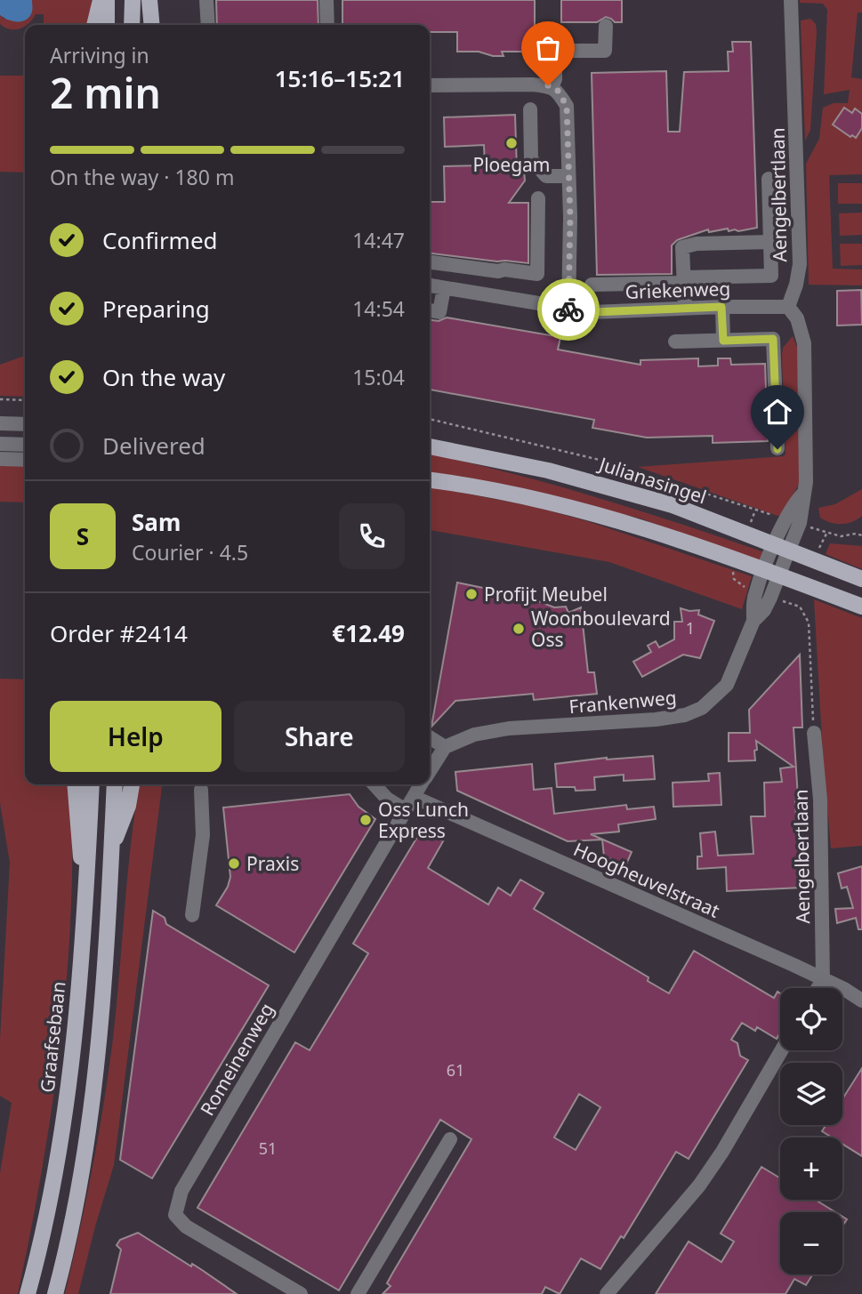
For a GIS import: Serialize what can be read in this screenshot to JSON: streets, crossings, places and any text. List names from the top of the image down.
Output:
{
  "streets": {
    "main road": ["Julianasingel", "Graafsebaan"],
    "street": [
      "Aengelbertlaan",
      "Griekenweg",
      "Frankenweg",
      "Hoogheuvelstraat",
      "Romeinenweg"
    ]
  },
  "crossings": [
    ["Aengelbertlaan", "Griekenweg"],
    ["Aengelbertlaan", "Hoogheuvelstraat"],
    ["Julianasingel", "Frankenweg"],
    ["Hoogheuvelstraat", "Romeinenweg"]
  ],
  "places": [
    "Ploegam",
    "Profijt Meubel",
    "Woonboulevard Oss",
    "Oss Lunch Express",
    "Praxis"
  ],
  "house_numbers": ["1", "61", "51"],
  "page": {
    "heading": ["2 min", "Arriving in", "15:16–15:21"],
    "panel": [
      "Sam",
      "Courier · 4.5",
      "Order #2414",
      "€12.49"
    ],
    "bar": "On the way · 180 m",
    "list": [
      ["Confirmed", "14:47"],
      ["Preparing", "14:54"],
      ["On the way", "15:04"],
      "Delivered"
    ],
    "round": "S",
    "buttons": ["Help", "Share"],
    "map_buttons": ["+", "−"]
  }
}
